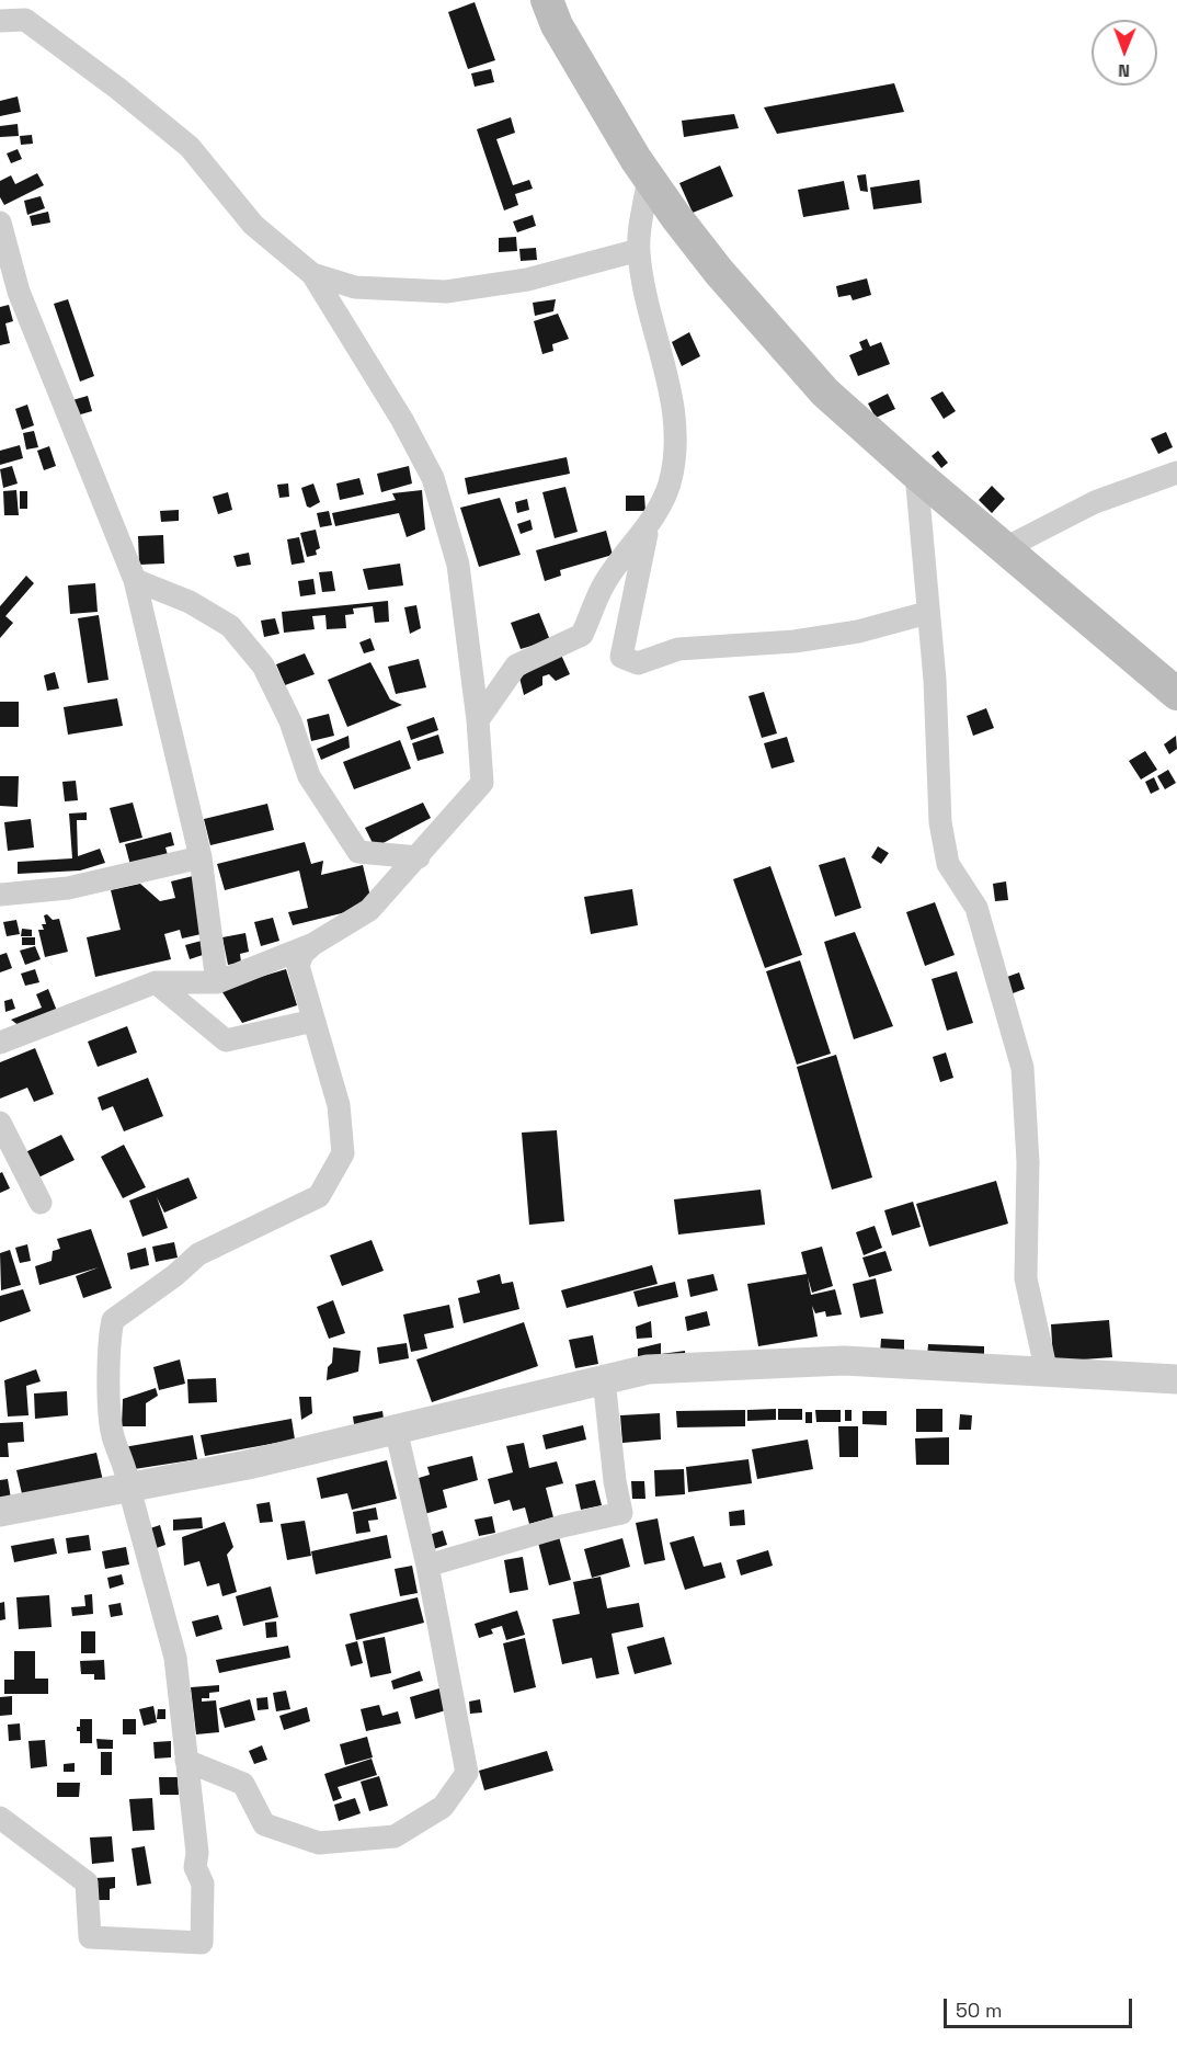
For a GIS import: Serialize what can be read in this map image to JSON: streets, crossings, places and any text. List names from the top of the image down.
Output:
{
  "scale_bar": "50 m",
  "north": "bottom"
}
